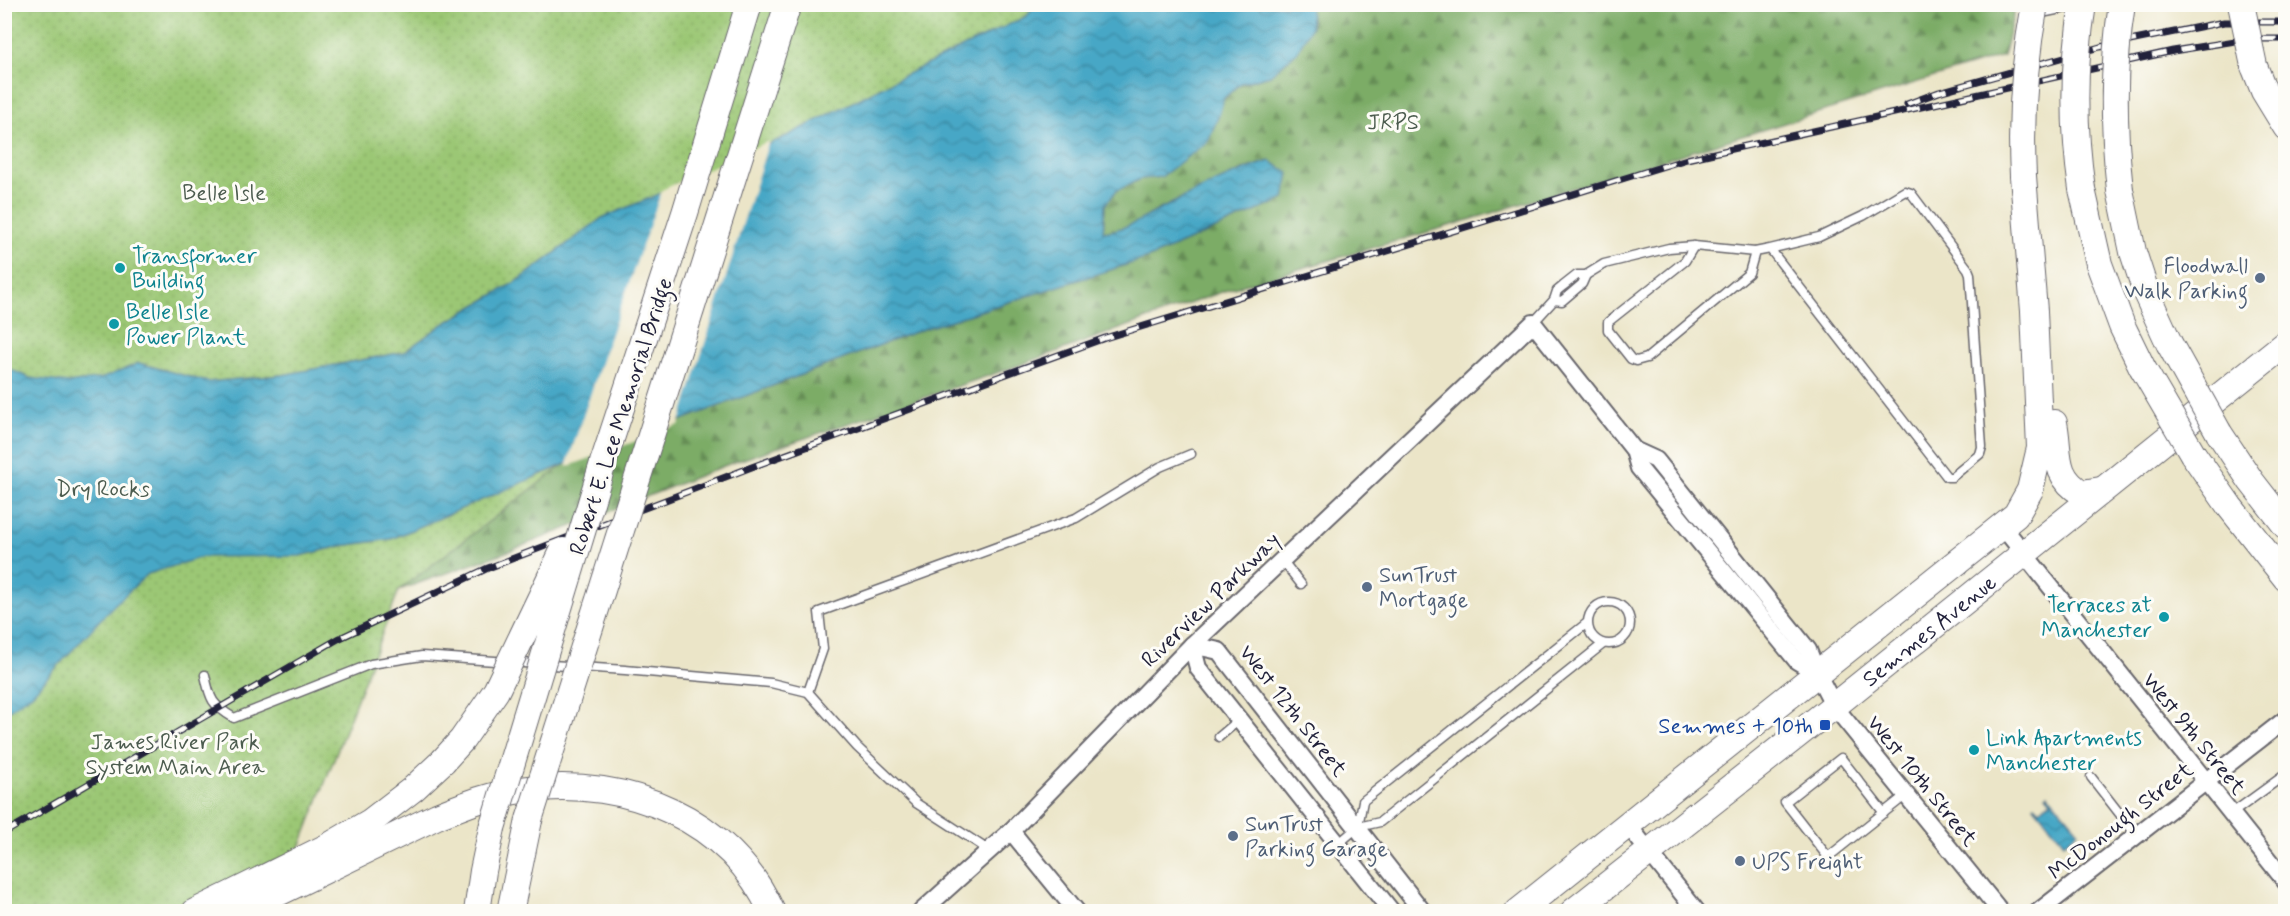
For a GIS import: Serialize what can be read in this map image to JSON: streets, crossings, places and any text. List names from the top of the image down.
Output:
{
  "streets": {
    "main road": ["Robert E. Lee Memorial Bridge", "Semmes Avenue"],
    "street": [
      "Riverview Parkway",
      "West 12th Street",
      "West 9th Street",
      "West 10th Street",
      "McDonough Street"
    ]
  },
  "crossings": [
    ["Riverview Parkway", "West 12th Street"],
    ["Riverview Parkway", "West 10th Street"],
    ["Semmes Avenue", "West 9th Street"],
    ["Semmes Avenue", "West 10th Street"],
    ["West 9th Street", "McDonough Street"]
  ],
  "parks": [
    "JRPS",
    "Belle Isle",
    "Dry Rocks",
    "James River Park System Main Area"
  ],
  "places": {
    "other": [
      "Transformer Building",
      "Floodwall Walk Parking",
      "Belle Isle Power Plant",
      "SunTrust Mortgage",
      "Terraces at Manchester",
      "Link Apartments Manchester",
      "SunTrust Parking Garage",
      "UPS Freight"
    ],
    "transit": ["Semmes + 10th"]
  }
}
